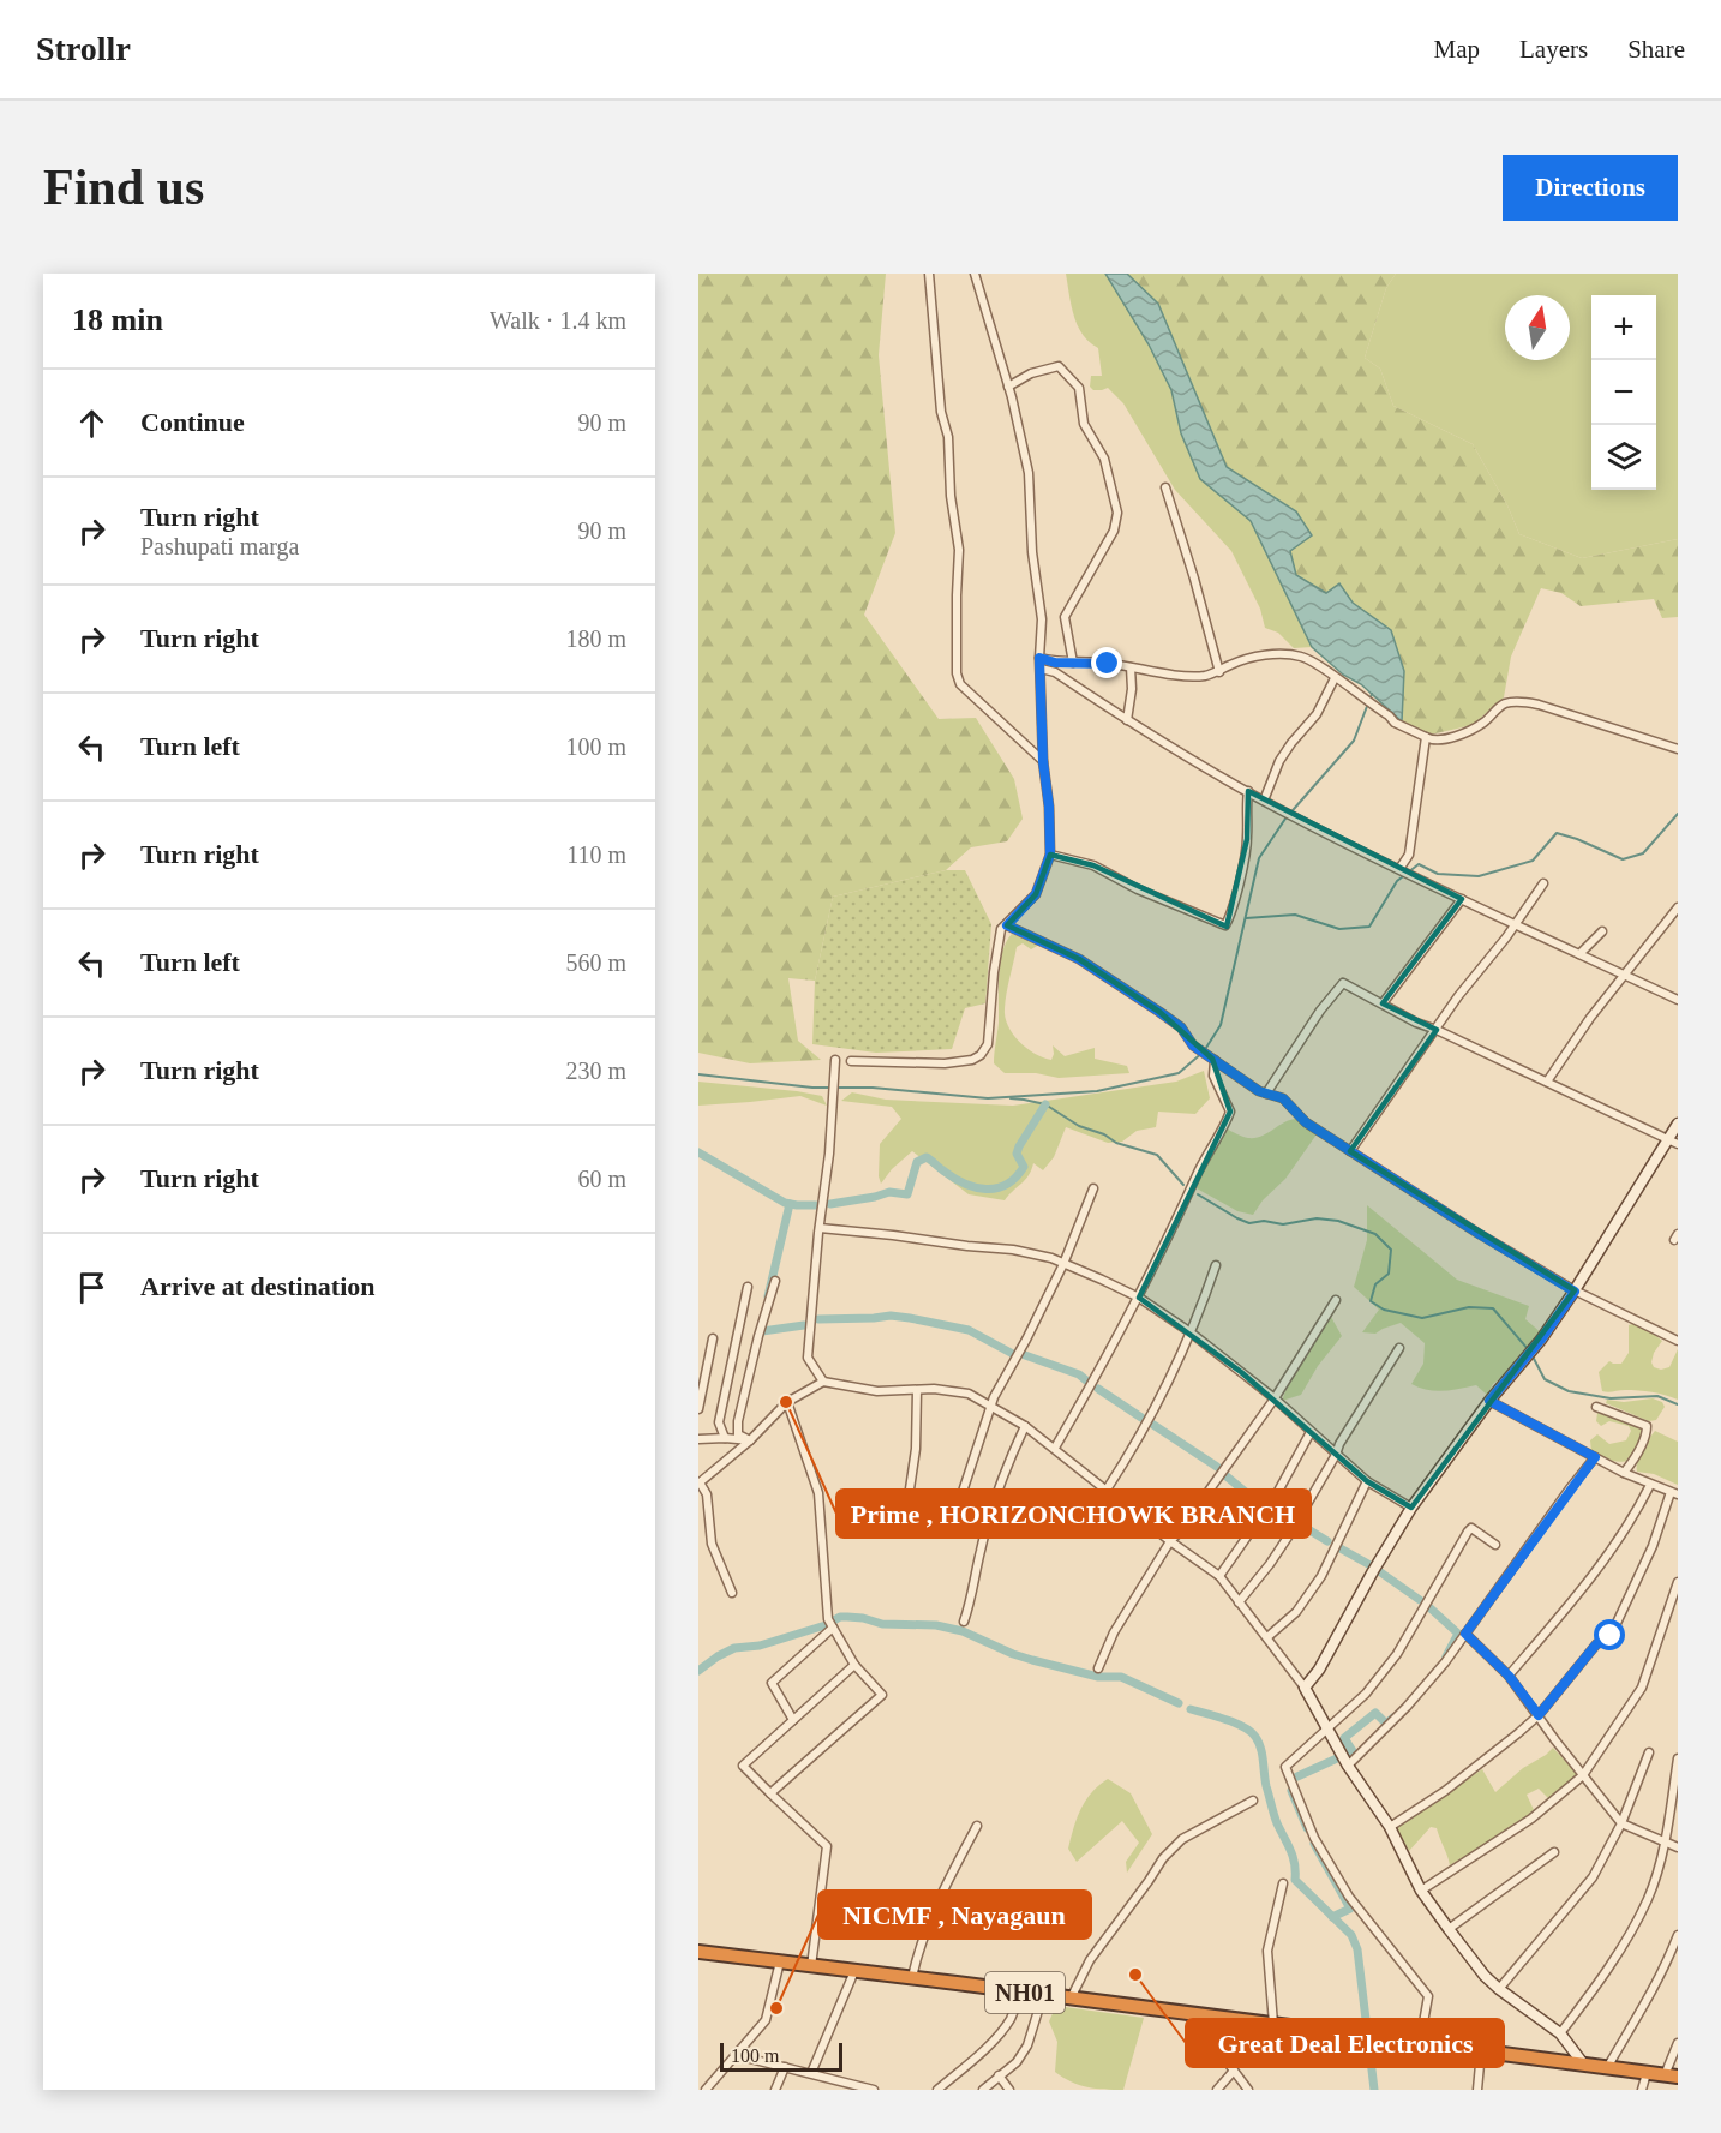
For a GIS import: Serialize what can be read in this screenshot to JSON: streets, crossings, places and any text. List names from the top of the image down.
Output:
{
  "streets": {
    "highway": ["NH01"]
  },
  "places": ["Prime , HORIZONCHOWK BRANCH", "Great Deal Electronics", "NICMF , Nayagaun"],
  "scale_bar": "100 m",
  "north": "top",
  "page": {
    "header": "Strollr",
    "nav": ["Map", "Layers", "Share"],
    "buttons": "Directions",
    "title": "Find us",
    "heading": ["18 min", "Walk · 1.4 km"],
    "map_buttons": ["+", "−"],
    "list": [
      ["Continue", "90 m"],
      ["Turn right", "Pashupati marga", "90 m"],
      ["Turn right", "180 m"],
      ["Turn left", "100 m"],
      ["Turn right", "110 m"],
      ["Turn left", "560 m"],
      ["Turn right", "230 m"],
      ["Turn right", "60 m"],
      "Arrive at destination"
    ],
    "scale": "100 m"
  }
}
